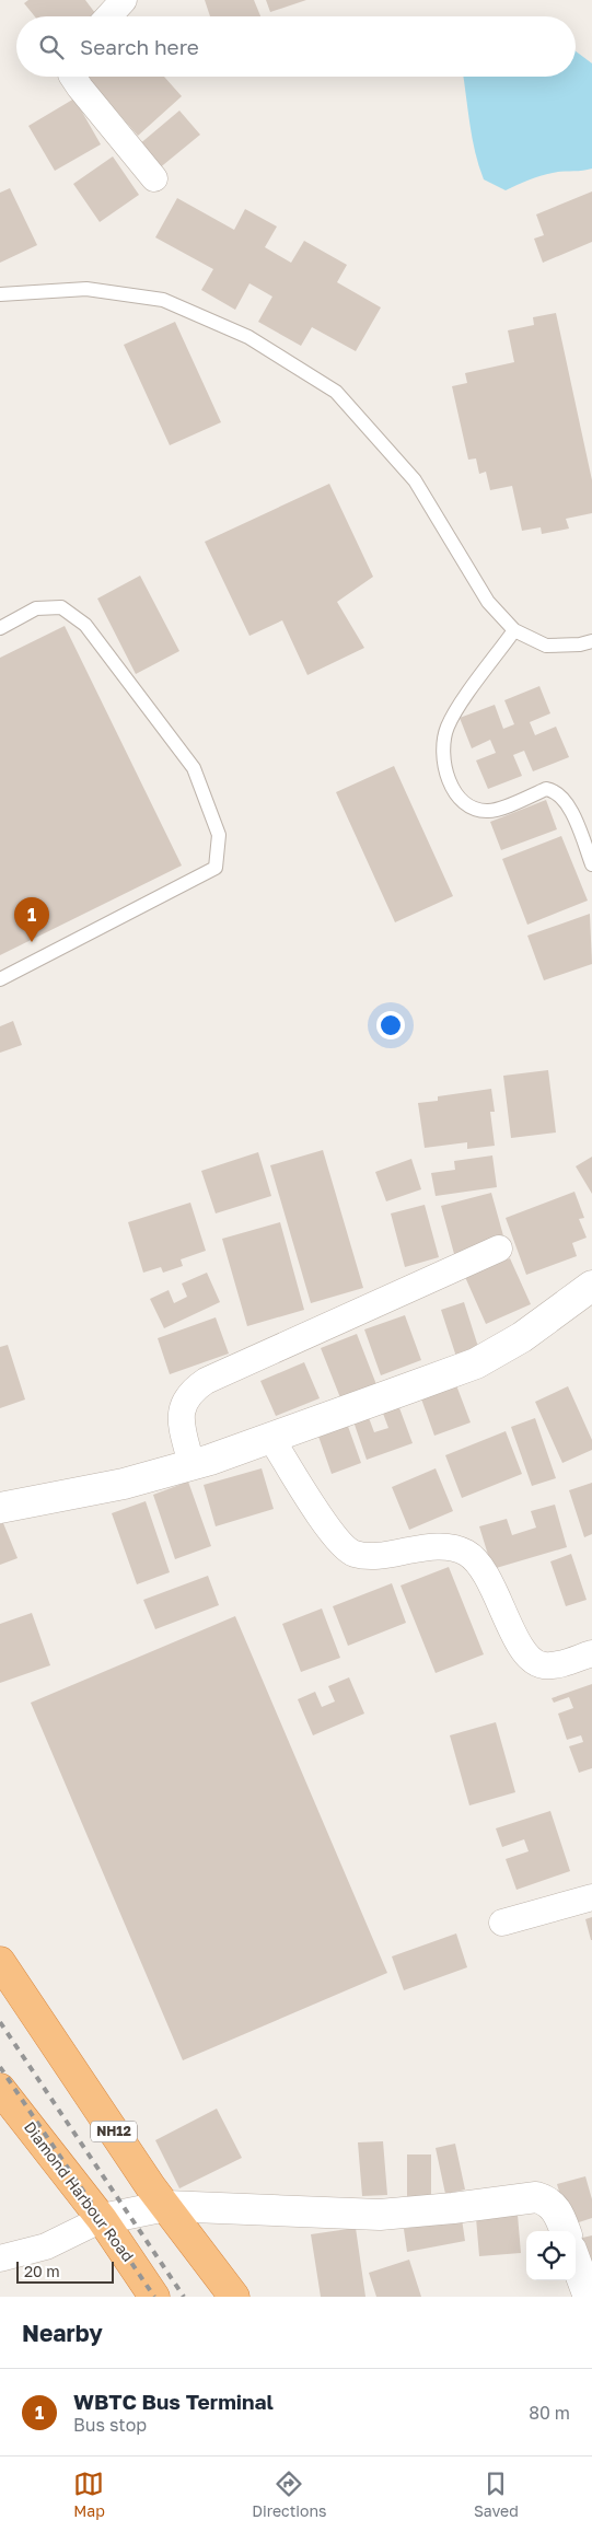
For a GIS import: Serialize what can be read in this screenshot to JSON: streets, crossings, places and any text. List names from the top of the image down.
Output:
{
  "streets": {
    "highway": ["NH12", "Diamond Harbour Road"]
  },
  "scale_bar": "20 m",
  "page": {
    "search": "Search here",
    "pins": "1",
    "scale": "20 m",
    "heading": "Nearby",
    "list": [
      {
        "mark": "1",
        "name": "WBTC Bus Terminal",
        "note": "Bus stop",
        "value": "80 m"
      }
    ],
    "nav": ["Map", "Directions", "Saved"]
  }
}
